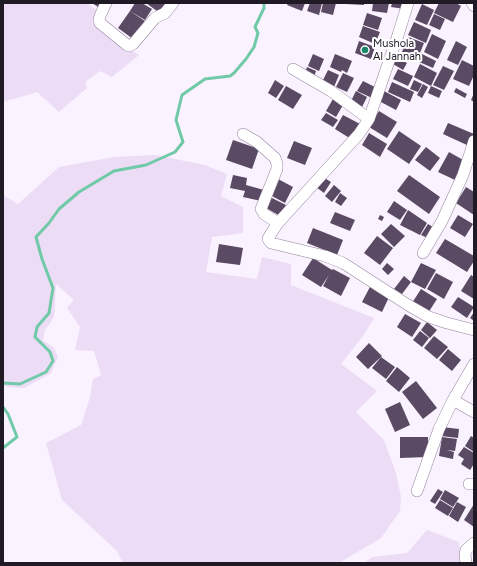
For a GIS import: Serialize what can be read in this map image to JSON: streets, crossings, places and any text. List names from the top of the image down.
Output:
{
  "places": ["Mushola Al Jannah"]
}
